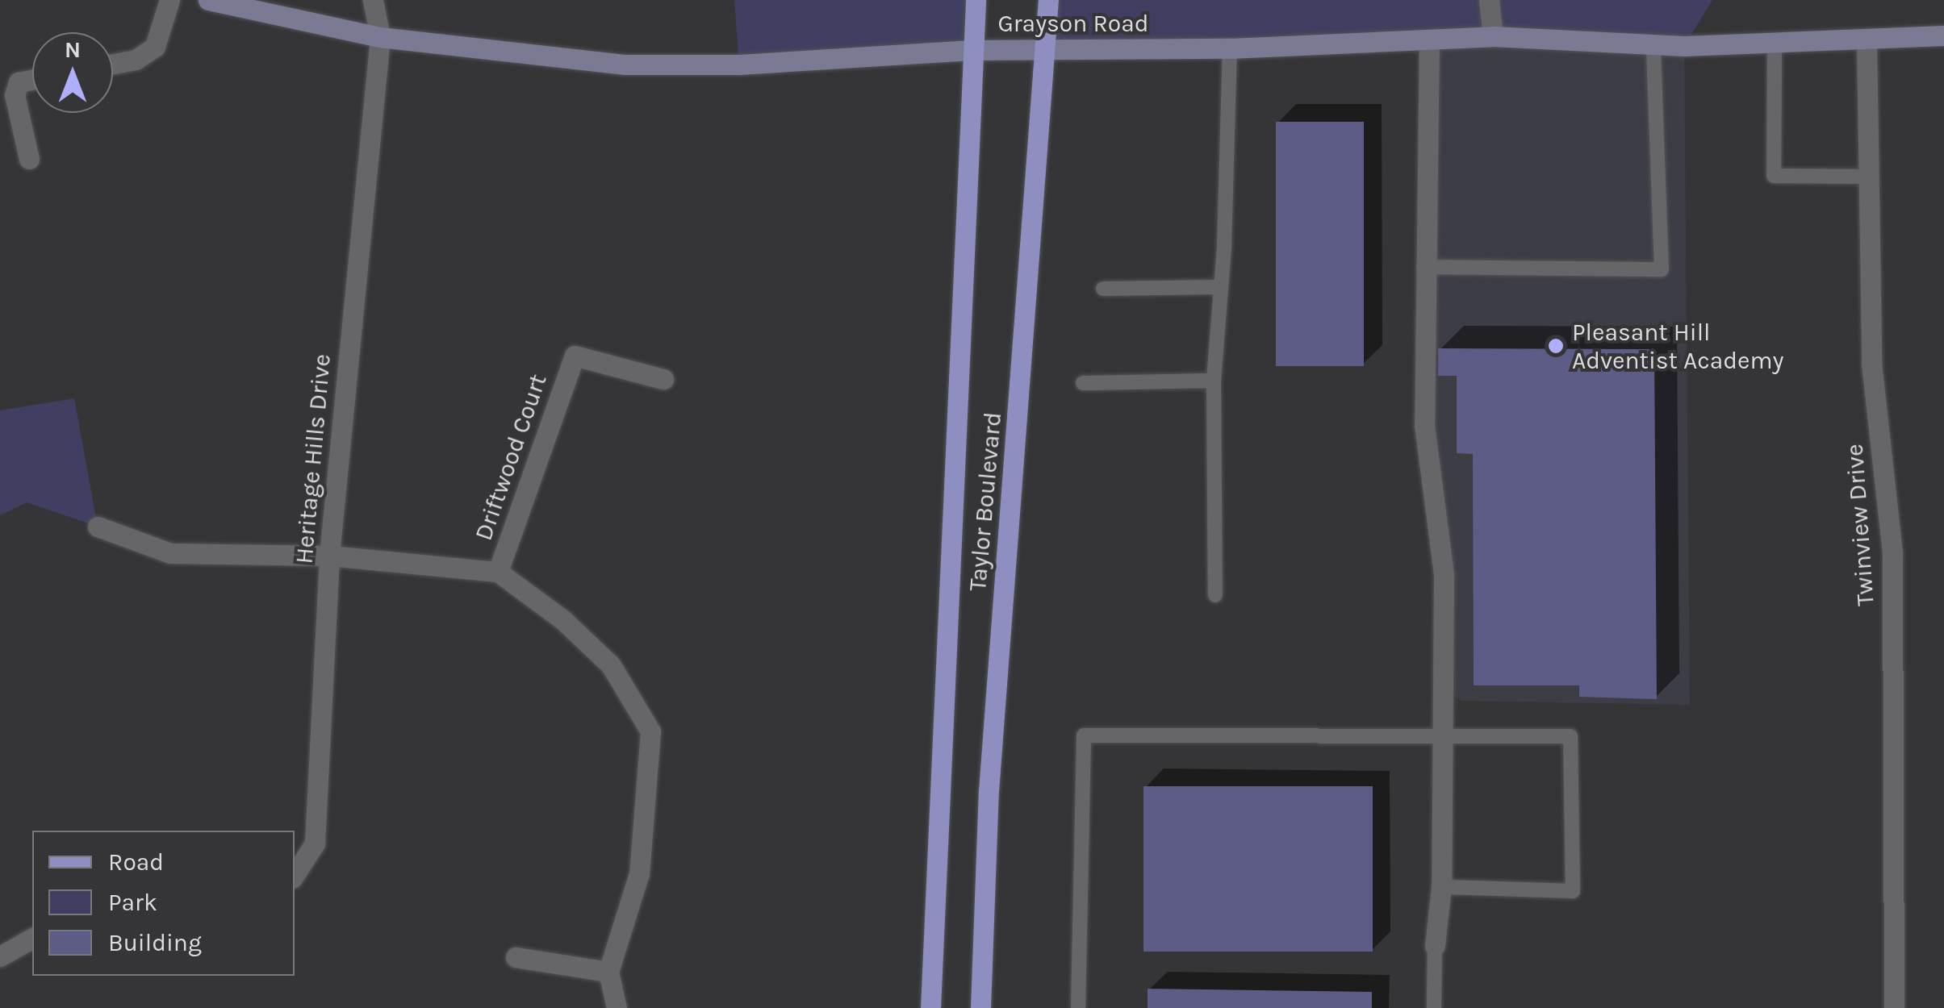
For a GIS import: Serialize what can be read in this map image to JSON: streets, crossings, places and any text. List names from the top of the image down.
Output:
{
  "streets": {
    "main road": ["Taylor Boulevard"],
    "street": [
      "Grayson Road",
      "Driftwood Court",
      "Heritage Hills Drive",
      "Twinview Drive"
    ]
  },
  "crossings": [
    ["Grayson Road", "Heritage Hills Drive"],
    ["Grayson Road", "Taylor Boulevard"],
    ["Grayson Road", "Twinview Drive"]
  ],
  "places": ["Pleasant Hill Adventist Academy"],
  "legend": ["Road", "Park", "Building"],
  "north": "top"
}
